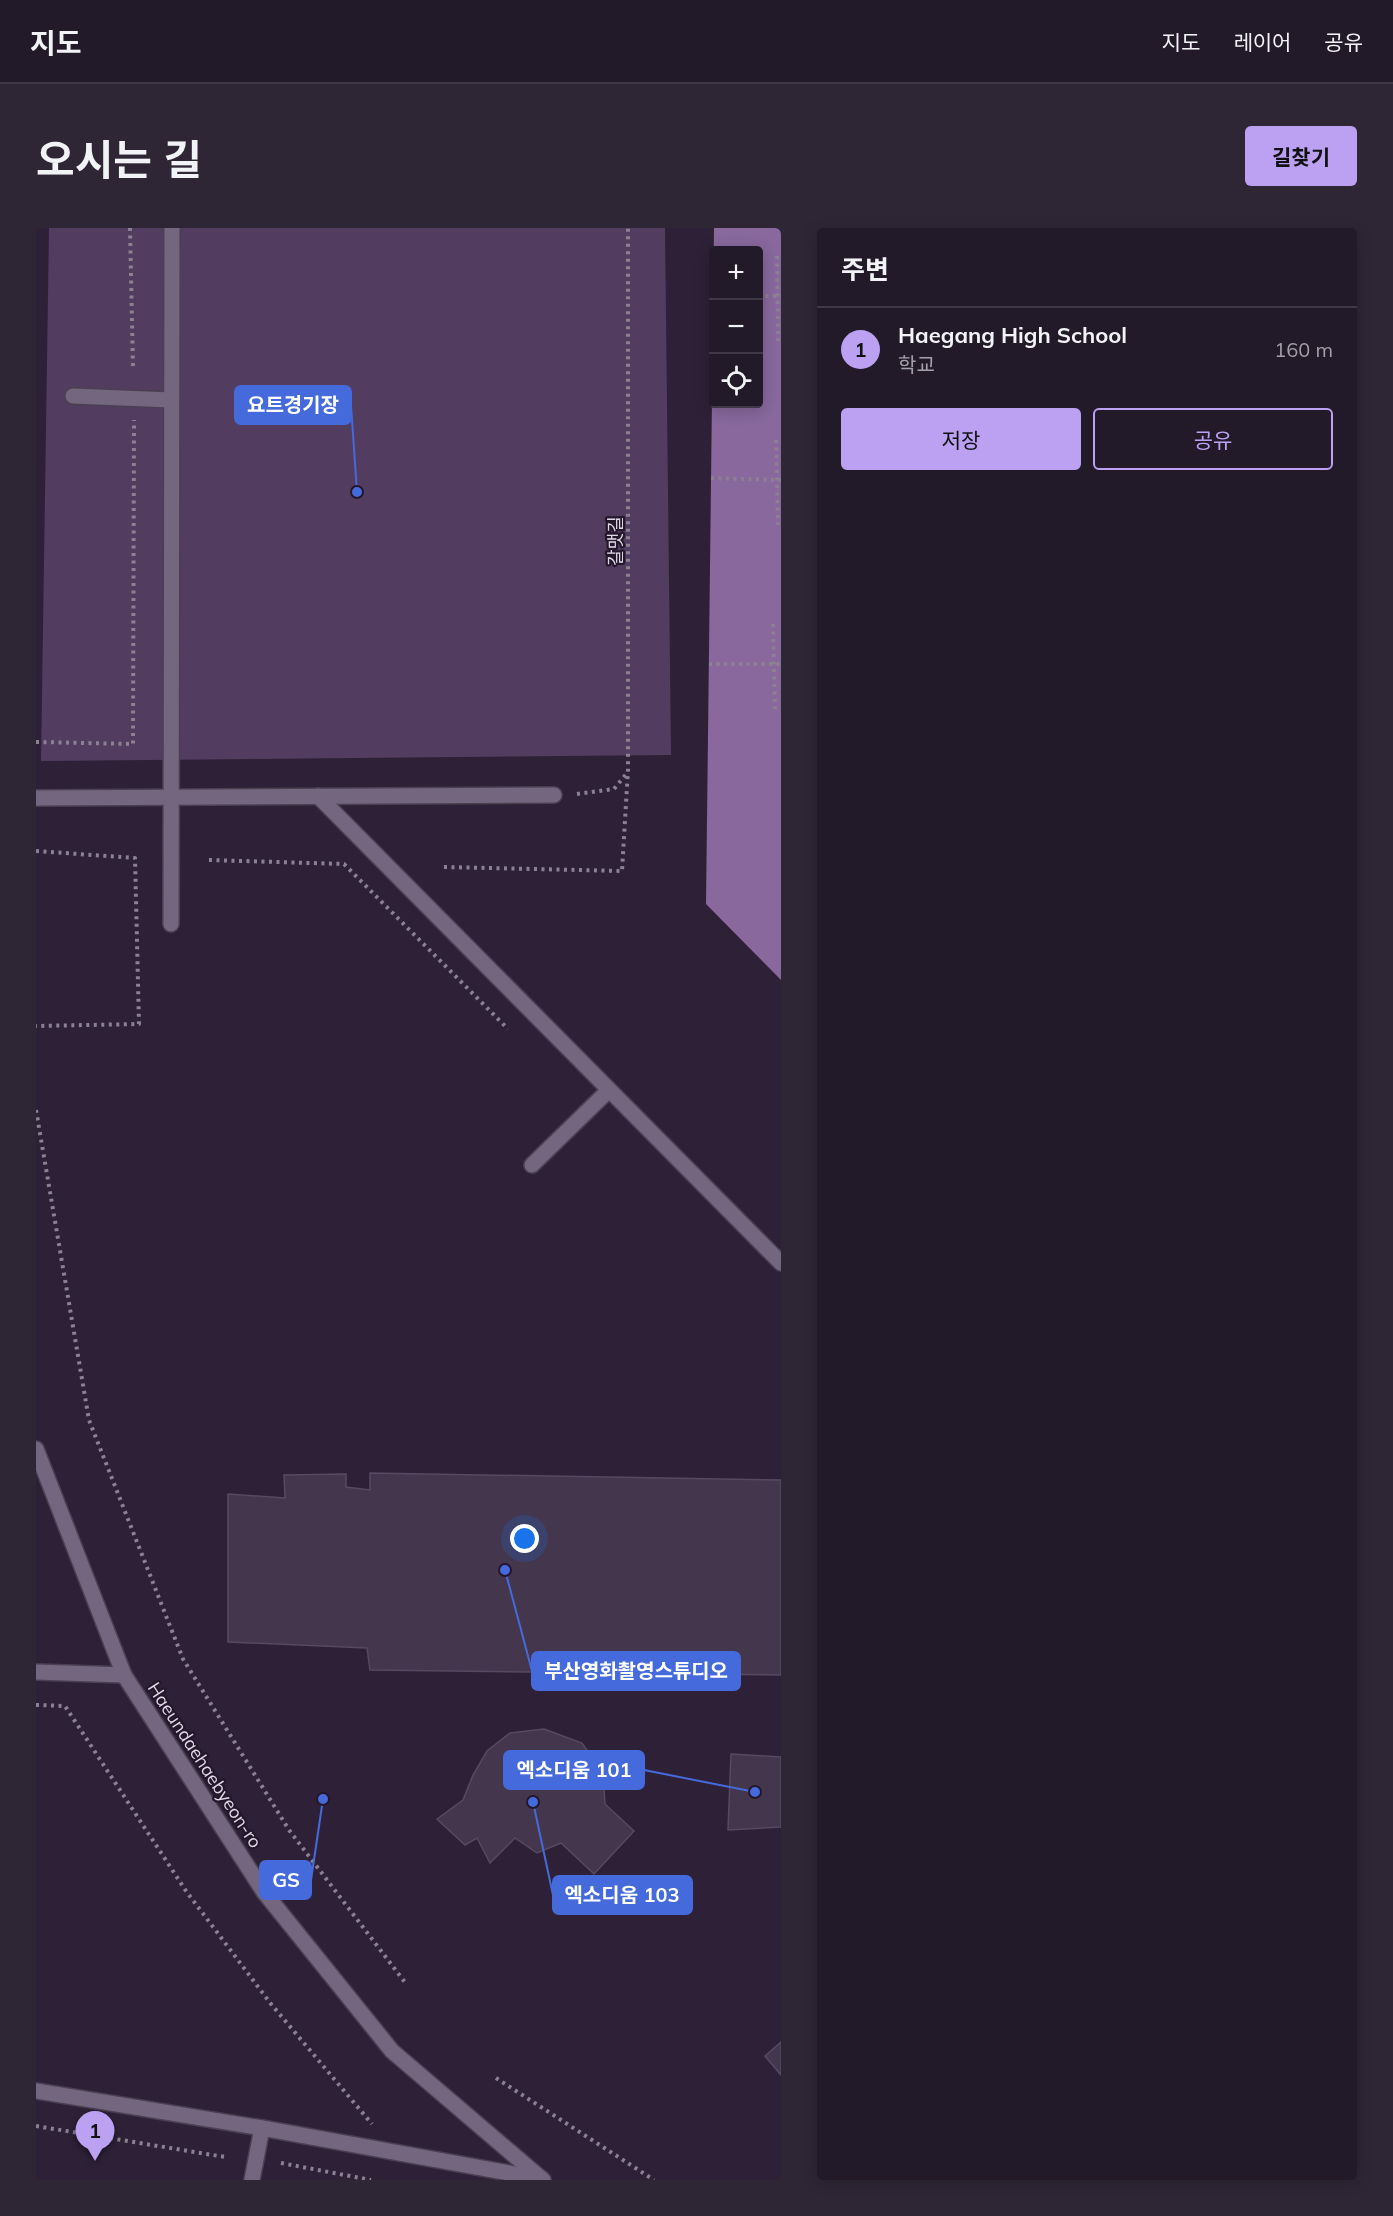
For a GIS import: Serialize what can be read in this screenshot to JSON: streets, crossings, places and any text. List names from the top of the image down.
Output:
{
  "streets": {
    "street": ["Haeundaehaebyeon-ro"],
    "path": ["갈맷길"]
  },
  "places": [
    "요트경기장",
    "부산영화촬영스튜디오",
    "엑소디움 101",
    "GS",
    "엑소디움 103"
  ],
  "page": {
    "header": "지도",
    "nav": ["지도", "레이어", "공유"],
    "title": "오시는 길",
    "buttons": [
      "길찾기",
      ["저장", "공유"]
    ],
    "heading": "주변",
    "map_buttons": ["+", "−"],
    "list": [
      {
        "mark": "1",
        "name": "Haegang High School",
        "note": "학교",
        "value": "160 m"
      }
    ],
    "pins": "1"
  }
}
